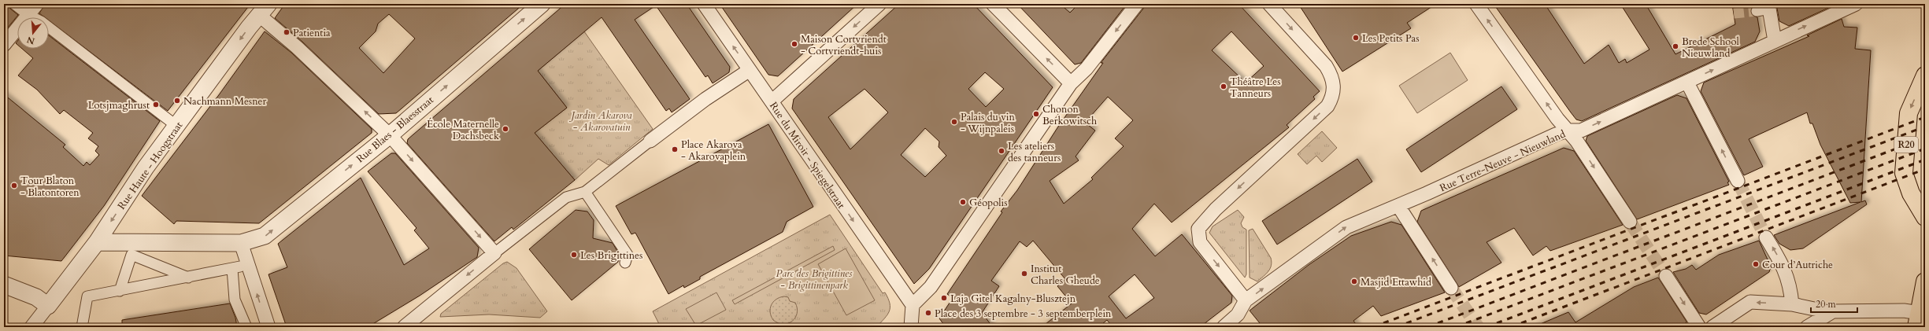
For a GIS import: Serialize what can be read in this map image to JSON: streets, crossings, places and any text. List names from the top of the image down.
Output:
{
  "streets": {
    "main road": ["R20"],
    "street": [
      "Rue Blaes - Blaesstraat",
      "Rue du Miroir - Spiegelstraat",
      "Rue Terre-Neuve - Nieuwland",
      "Rue Haute - Hoogstraat"
    ]
  },
  "crossings": [
    ["Rue Blaes - Blaesstraat", "Rue Haute - Hoogstraat"]
  ],
  "one_way": ["Rue Blaes - Blaesstraat", "Rue Terre-Neuve - Nieuwland", "Rue Haute - Hoogstraat"],
  "parks": ["Jardin Akarova - Akarovatuin", "Parc des Brigittines - Brigittinenpark"],
  "places": [
    "Patientia",
    "Les Petits Pas",
    "Maison Cortvriendt - Cortvriendt-huis",
    "Brede School Nieuwland",
    "Théâtre Les Tanneurs",
    "Nachmann Mesner",
    "Lotsjmaghrust",
    "Chonon Berkowitsch",
    "Palais du vin - Wijnpaleis",
    "École Maternelle Dachsbeck",
    "Place Akarova - Akarovaplein",
    "Les ateliers des tanneurs",
    "Tour Blaton - Blatontoren",
    "Géopolis",
    "Les Brigittines",
    "Cour d’Autriche",
    "Institut Charles Gheude",
    "Masjid Ettawhid",
    "Laja Gitel Kagalny-Blusztejn",
    "Place des 3 septembre - 3 septemberplein"
  ],
  "scale_bar": "20 m",
  "north": "bottom"
}
